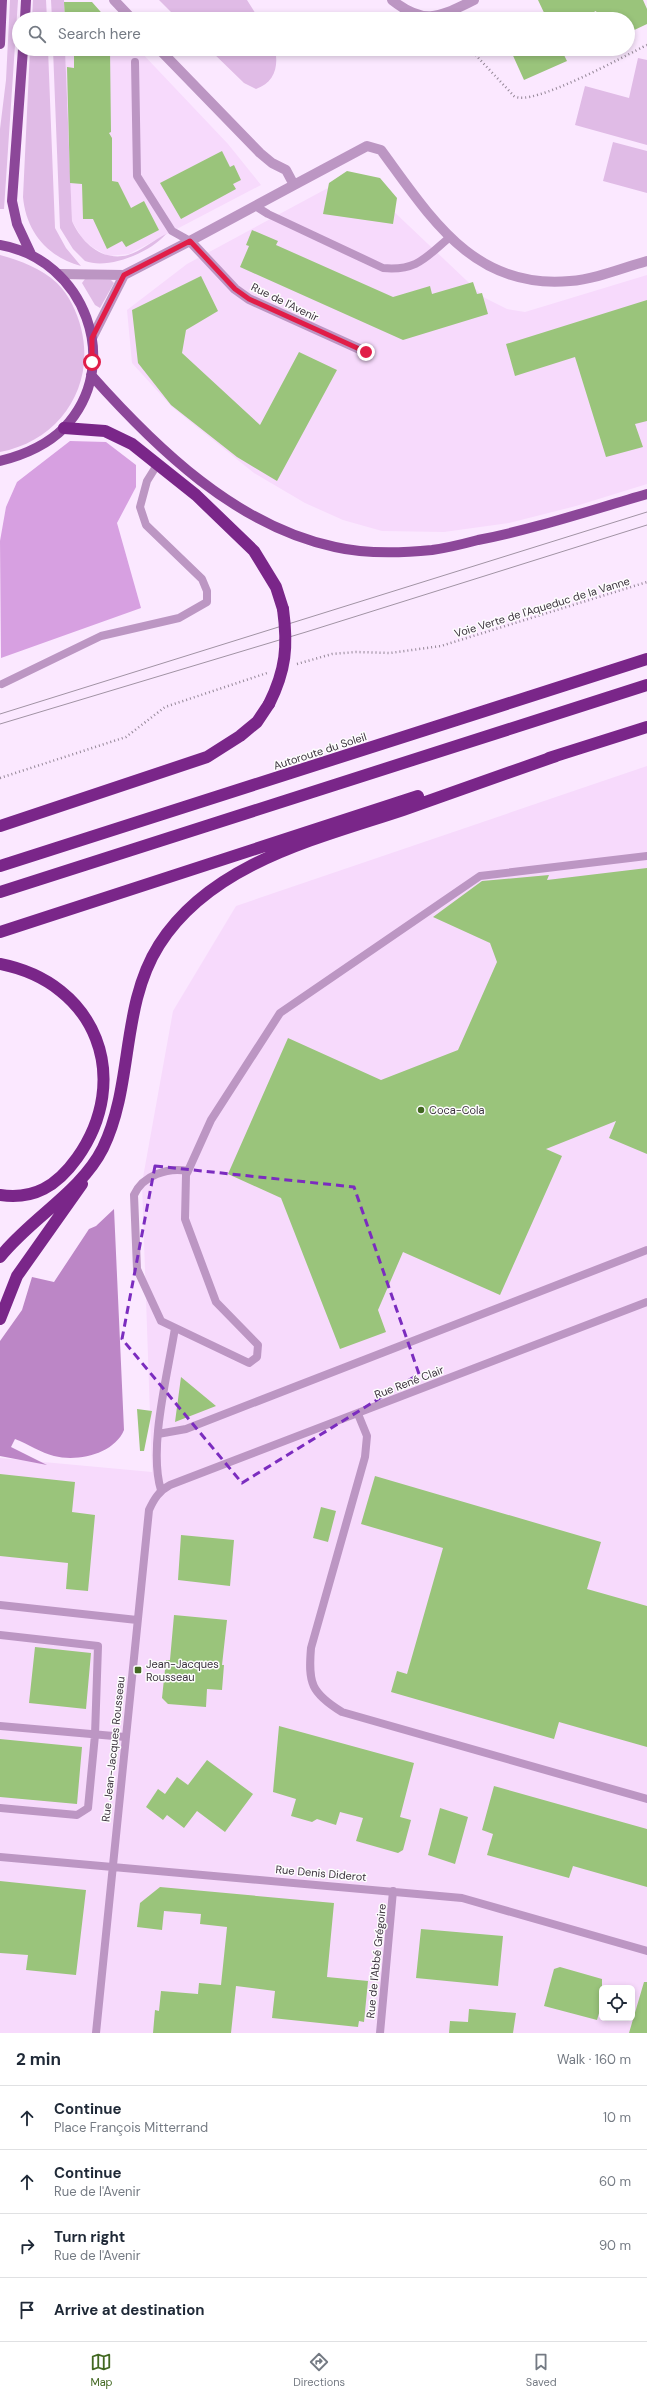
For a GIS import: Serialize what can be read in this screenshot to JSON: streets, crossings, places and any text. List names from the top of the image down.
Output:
{
  "streets": {
    "highway": ["Autoroute du Soleil"],
    "street": ["Rue de l'Avenir"],
    "lane": [
      "Rue René Clair",
      "Rue Jean-Jacques Rousseau",
      "Rue Denis Diderot",
      "Rue de l'Abbé Grégoire"
    ],
    "path": ["Voie Verte de l'Aqueduc de la Vanne"]
  },
  "crossings": [
    ["Rue René Clair", "Rue Jean-Jacques Rousseau"],
    ["Rue Jean-Jacques Rousseau", "Rue Denis Diderot"],
    ["Rue Denis Diderot", "Rue de l'Abbé Grégoire"]
  ],
  "places": {
    "other": ["Coca-Cola"],
    "transit": ["Jean-Jacques Rousseau"]
  },
  "page": {
    "search": "Search here",
    "heading": ["2 min", "Walk · 160 m"],
    "list": [
      ["Continue", "Place François Mitterrand", "10 m"],
      ["Continue", "Rue de l'Avenir", "60 m"],
      ["Turn right", "Rue de l'Avenir", "90 m"],
      "Arrive at destination"
    ],
    "nav": ["Map", "Directions", "Saved"]
  }
}
